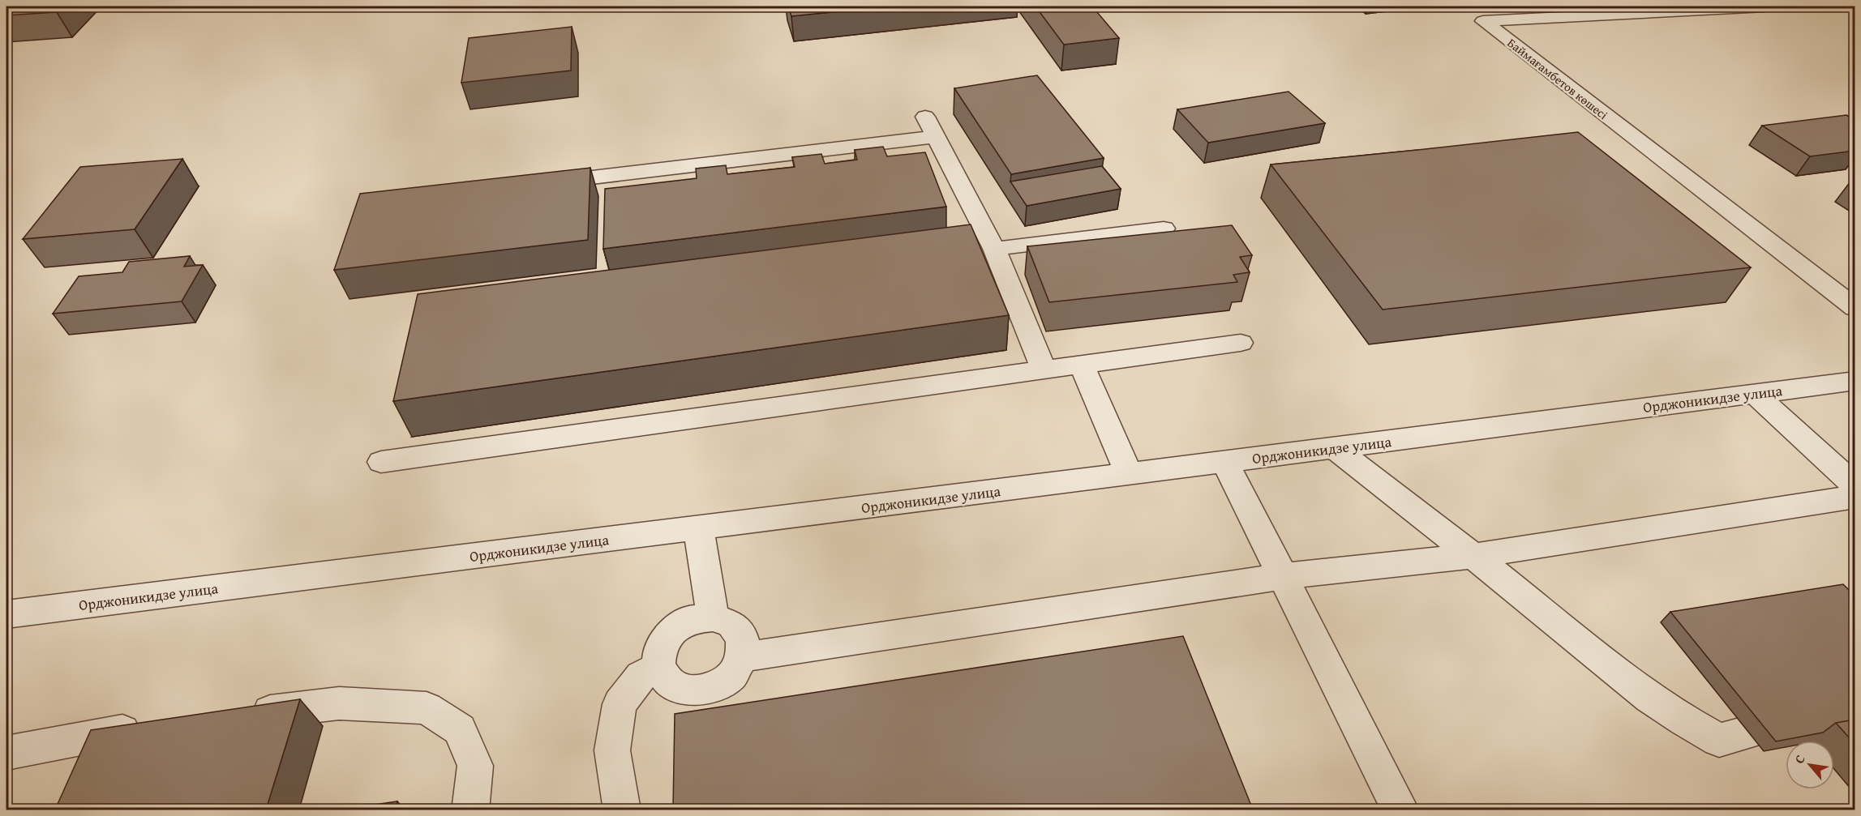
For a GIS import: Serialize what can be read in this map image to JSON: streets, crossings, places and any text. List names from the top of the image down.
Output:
{
  "streets": {
    "street": ["Баймағамбетов көшесі", "Орджоникидзе улица"]
  },
  "north": "top left"
}
